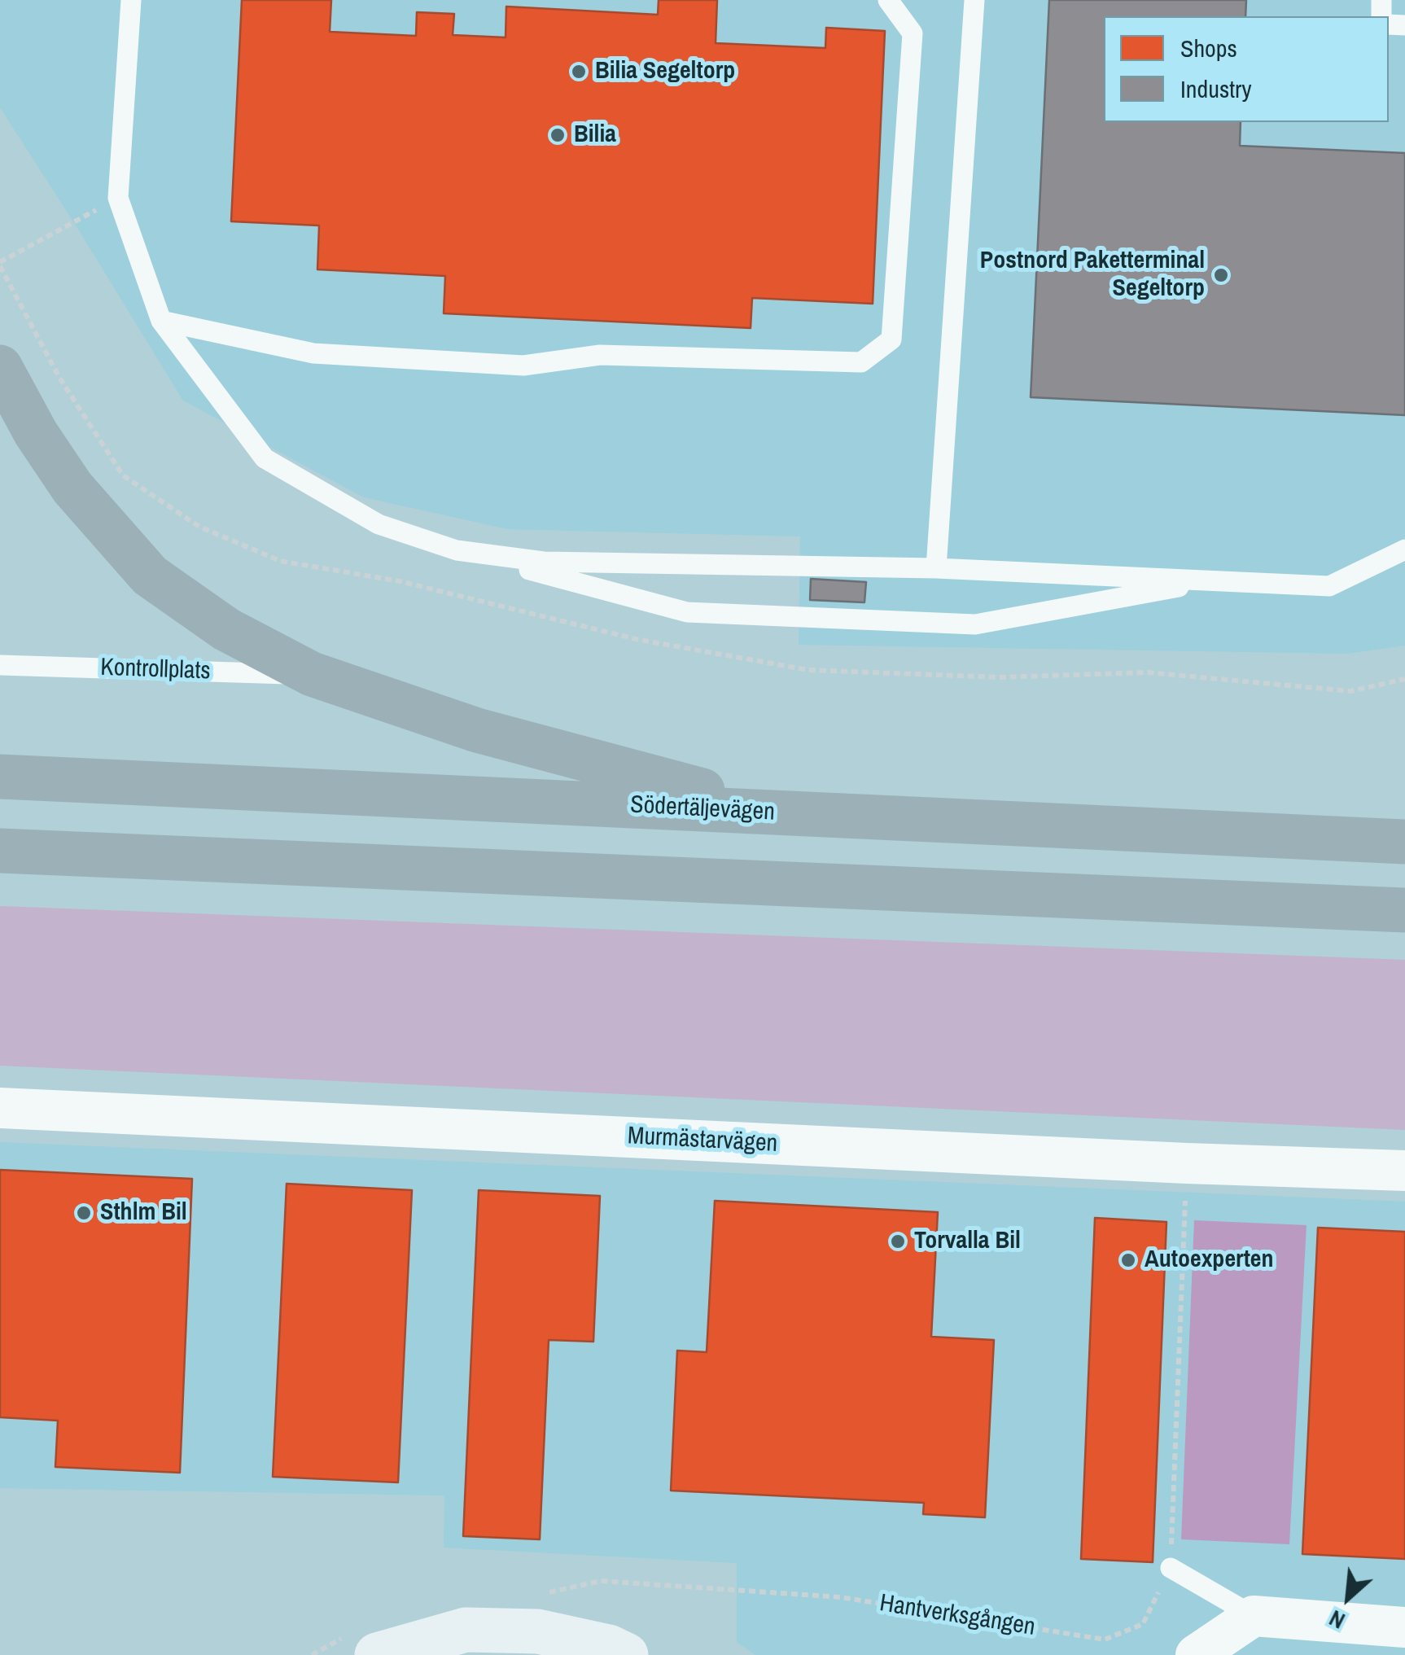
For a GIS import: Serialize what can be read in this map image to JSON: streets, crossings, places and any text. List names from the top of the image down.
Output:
{
  "streets": {
    "highway": ["Södertäljevägen"],
    "street": ["Murmästarvägen"],
    "lane": ["Kontrollplats"],
    "path": ["Hantverksgången"]
  },
  "crossings": [
    ["Murmästarvägen", "Hantverksgången"]
  ],
  "places": [
    "Bilia Segeltorp",
    "Bilia",
    "Postnord Paketterminal Segeltorp",
    "Sthlm Bil",
    "Torvalla Bil",
    "Autoexperten"
  ],
  "legend": ["Shops", "Industry"],
  "north": "bottom left"
}
